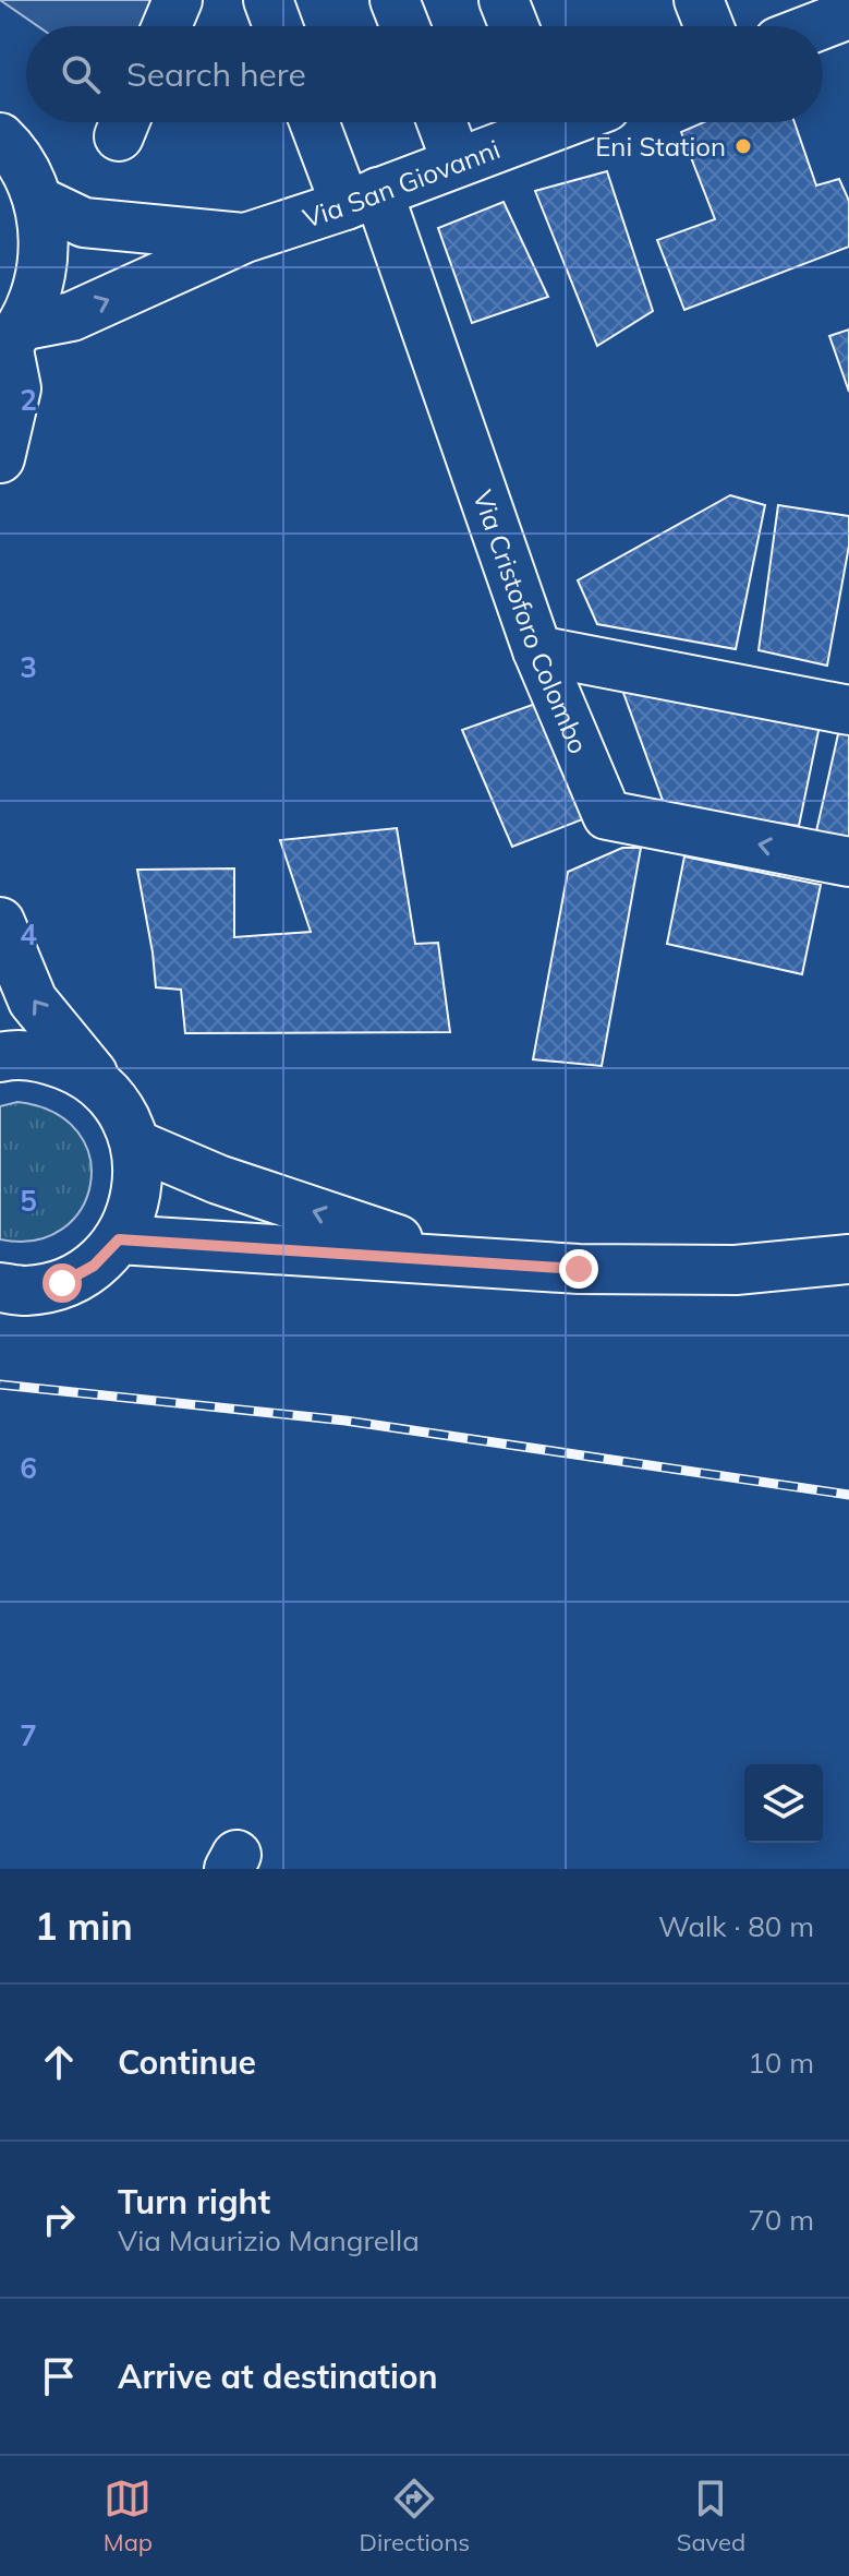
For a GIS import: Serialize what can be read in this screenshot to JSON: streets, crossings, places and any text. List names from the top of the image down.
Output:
{
  "streets": {
    "street": ["Via San Giovanni", "Via Cristoforo Colombo"]
  },
  "crossings": [
    ["Via San Giovanni", "Via Cristoforo Colombo"]
  ],
  "places": ["Eni Station"],
  "page": {
    "search": "Search here",
    "heading": ["1 min", "Walk · 80 m"],
    "list": [
      ["Continue", "10 m"],
      ["Turn right", "Via Maurizio Mangrella", "70 m"],
      "Arrive at destination"
    ],
    "nav": ["Map", "Directions", "Saved"]
  },
  "grid": {
    "rows": [
      "2",
      "3",
      "4",
      "5",
      "6",
      "7"
    ]
  }
}
